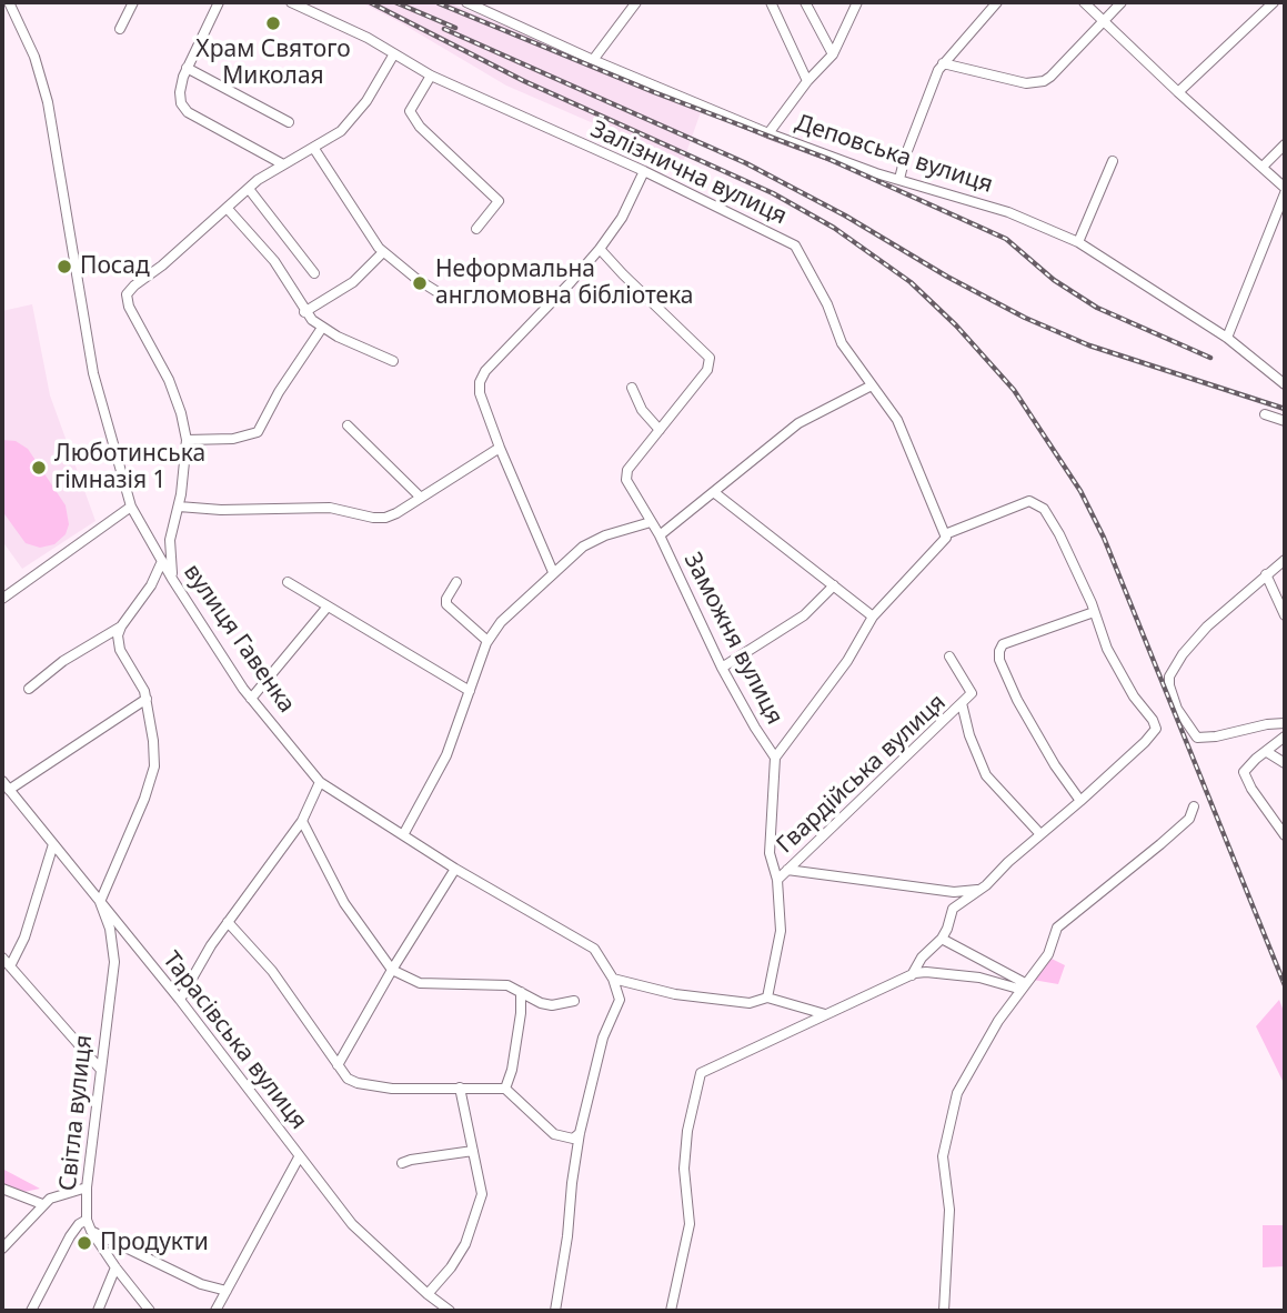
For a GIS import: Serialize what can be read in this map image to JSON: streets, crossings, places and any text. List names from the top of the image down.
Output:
{
  "streets": {
    "street": [
      "Деповська вулиця",
      "Залізнична вулиця",
      "вулиця Гавенка",
      "Заможня вулиця",
      "Гвардійська вулиця",
      "Тарасівська вулиця",
      "Світла вулиця"
    ]
  },
  "crossings": [
    ["Тарасівська вулиця", "Світла вулиця"]
  ],
  "places": [
    "Храм Святого Миколая",
    "Посад",
    "Неформальна англомовна бібліотека",
    "Люботинська гiмназiя 1",
    "Продукти"
  ]
}
